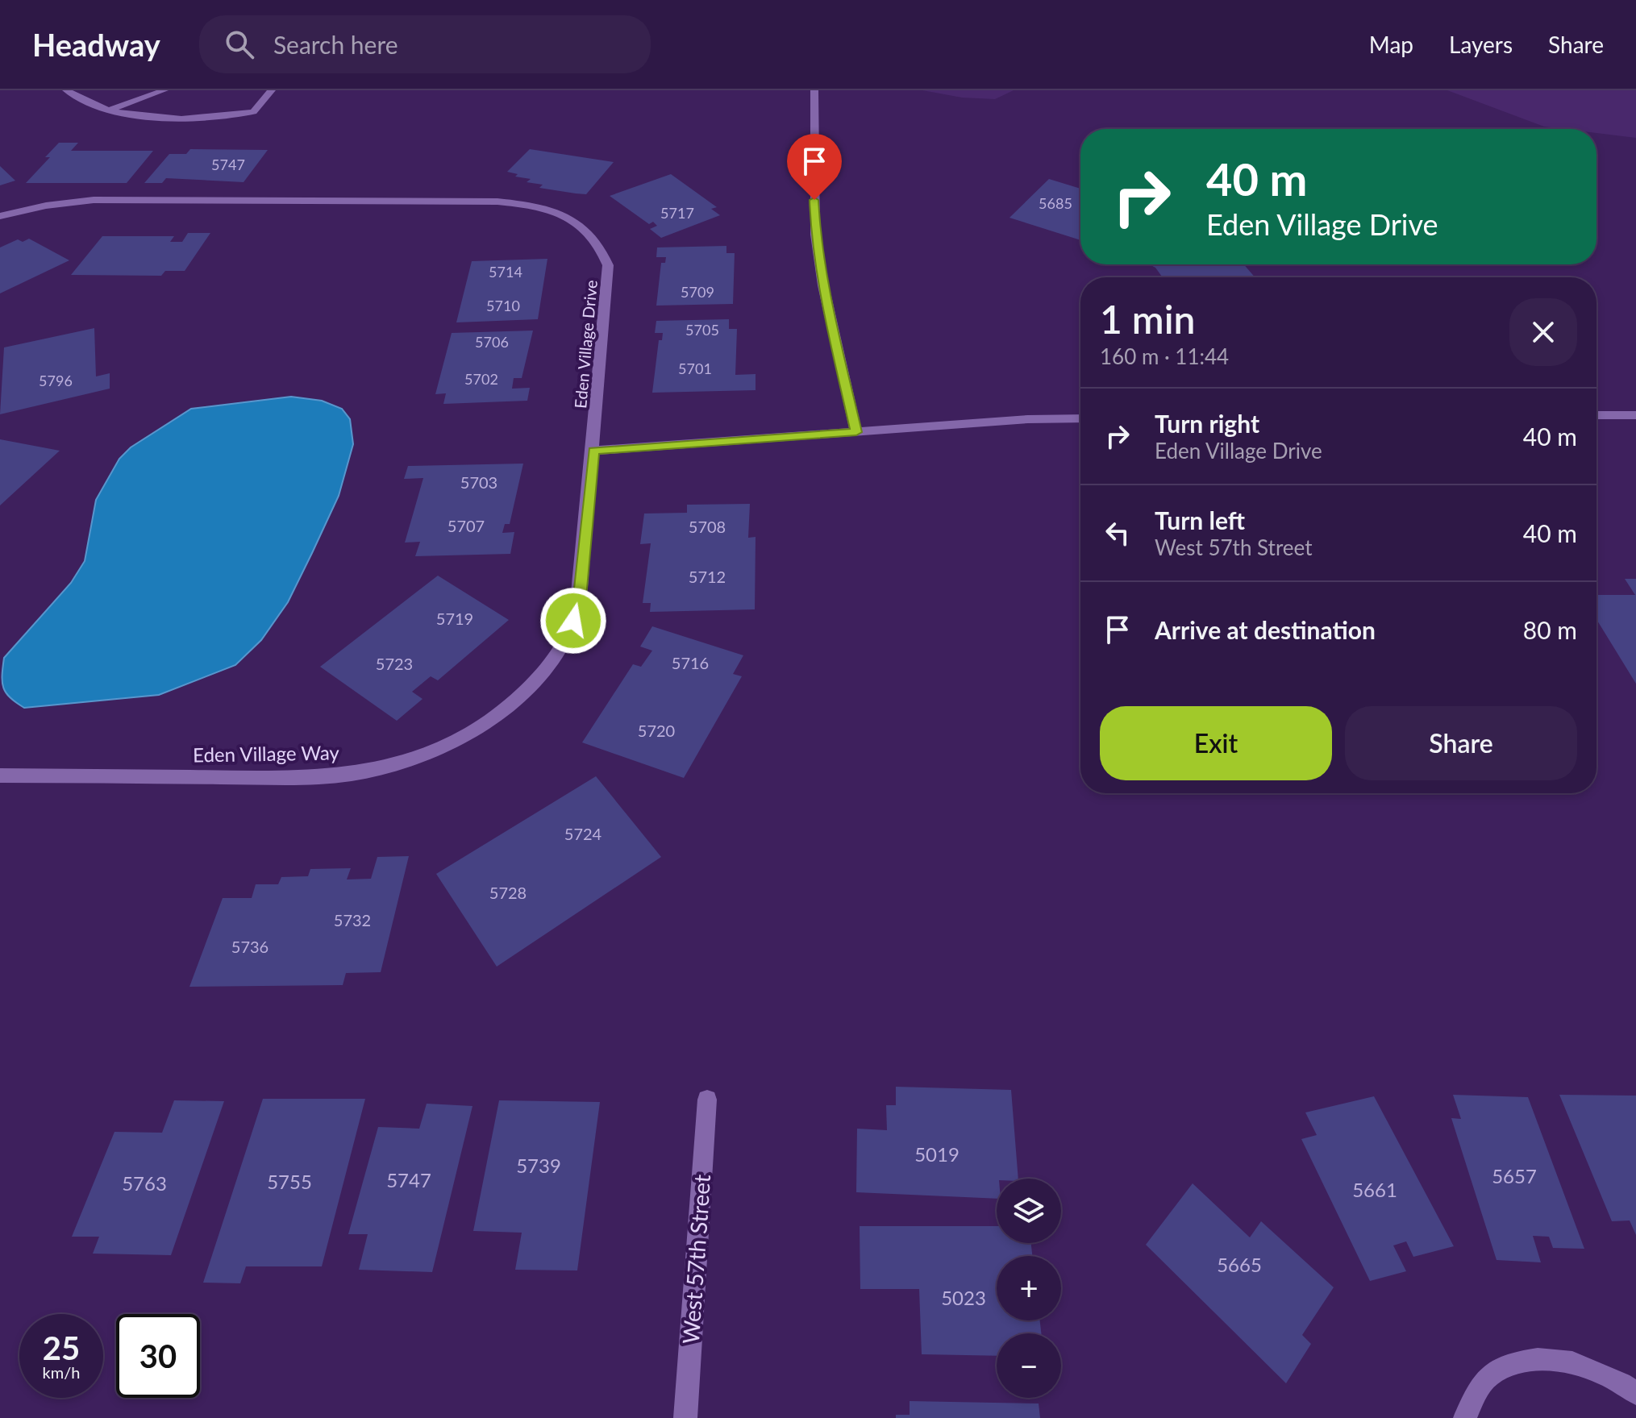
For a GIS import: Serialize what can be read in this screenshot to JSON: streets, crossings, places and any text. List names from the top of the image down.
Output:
{
  "streets": {
    "street": ["Eden Village Drive", "Eden Village Way", "West 57th Street"]
  },
  "crossings": [
    ["Eden Village Drive", "Eden Village Way"]
  ],
  "house_numbers": [
    "5747",
    "5685",
    "5717",
    "5714",
    "5709",
    "5710",
    "5705",
    "5706",
    "5701",
    "5702",
    "5796",
    "5703",
    "5707",
    "5708",
    "5712",
    "5719",
    "5716",
    "5723",
    "5720",
    "5724",
    "5728",
    "5732",
    "5736",
    "5019",
    "5739",
    "5657",
    "5747",
    "5755",
    "5763",
    "5661",
    "5665",
    "5023"
  ],
  "page": {
    "header": "Headway",
    "search": "Search here",
    "nav": ["Map", "Layers", "Share"],
    "turn": ["40 m", "Eden Village Drive"],
    "heading": ["1 min", "160 m · 11:44"],
    "list": [
      {
        "name": "Turn right",
        "note": "Eden Village Drive",
        "value": "40 m"
      },
      {
        "name": "Turn left",
        "note": "West 57th Street",
        "value": "40 m"
      },
      {
        "name": "Arrive at destination",
        "value": "80 m"
      }
    ],
    "buttons": ["Exit", "Share"],
    "map_buttons": ["+", "−"],
    "speed": "25 km/h",
    "limit": "30"
  }
}
